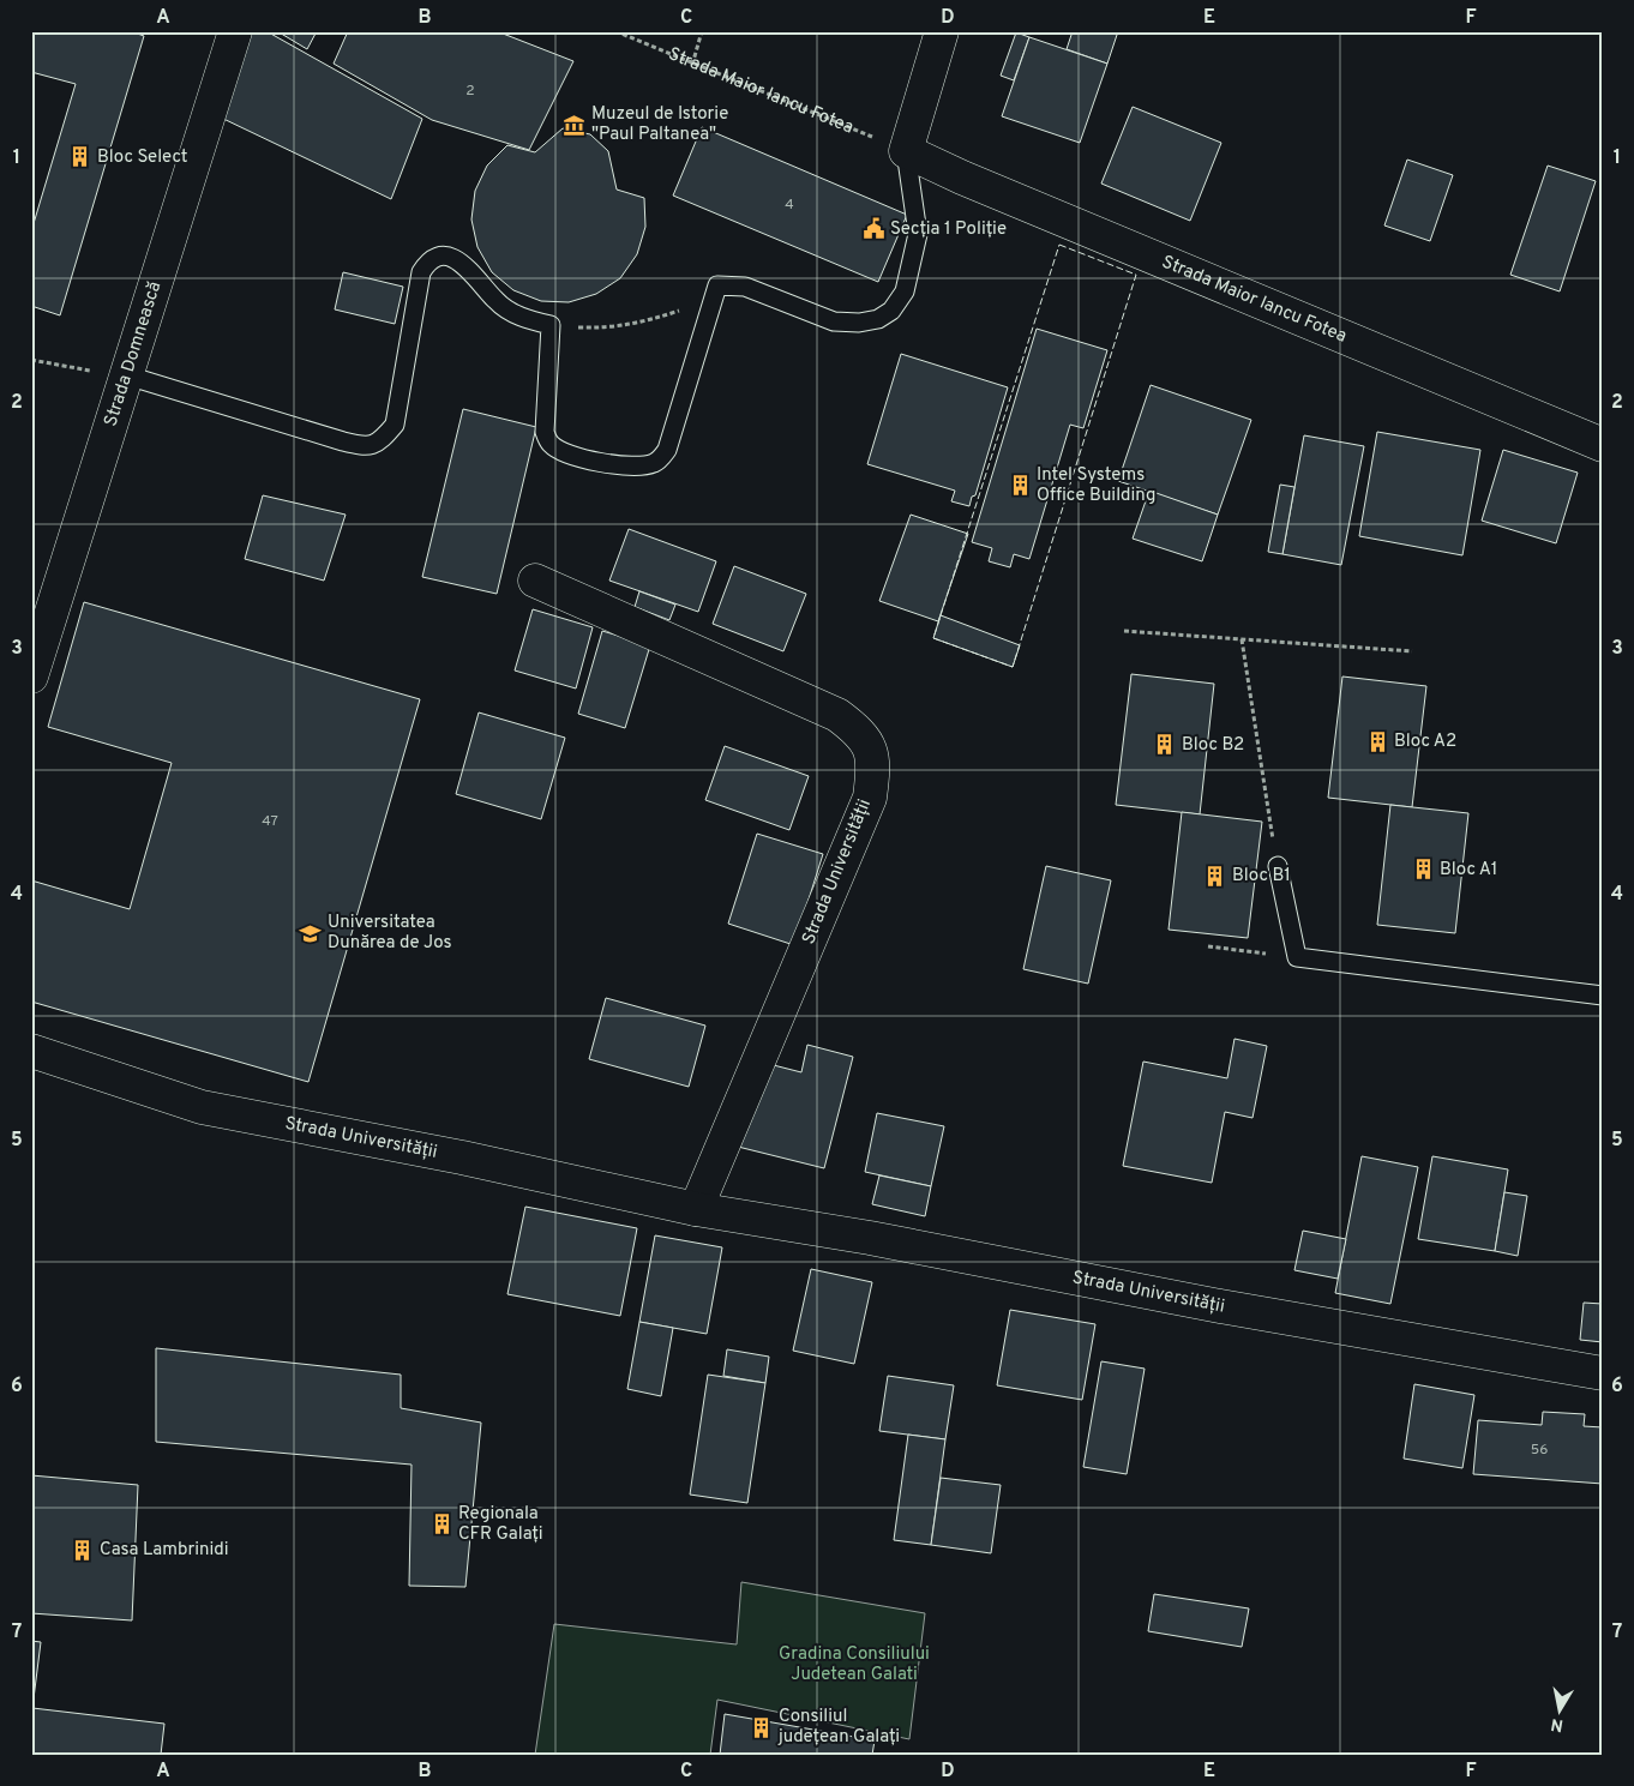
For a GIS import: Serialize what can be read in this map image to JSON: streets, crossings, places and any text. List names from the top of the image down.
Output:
{
  "streets": {
    "street": ["Strada Maior Iancu Fotea", "Strada Domnească", "Strada Universității"]
  },
  "parks": ["Gradina Consiliului Judetean Galati"],
  "places": {
    "museum": ["Muzeul de Istorie \"Paul Paltanea\""],
    "building": [
      "Bloc Select",
      "Intel Systems Office Building",
      "Bloc A2",
      "Bloc B2",
      "Bloc A1",
      "Bloc B1",
      "Regionala CFR Galați",
      "Casa Lambrinidi",
      "Consiliul județean Galați"
    ],
    "public building": ["Secția 1 Poliție"],
    "school or university": ["Universitatea Dunărea de Jos"]
  },
  "house_numbers": [
    "2",
    "4",
    "47",
    "56"
  ],
  "north": "bottom",
  "grid": {
    "columns": [
      "A",
      "B",
      "C",
      "D",
      "E",
      "F"
    ],
    "rows": [
      "1",
      "2",
      "3",
      "4",
      "5",
      "6",
      "7"
    ]
  }
}
